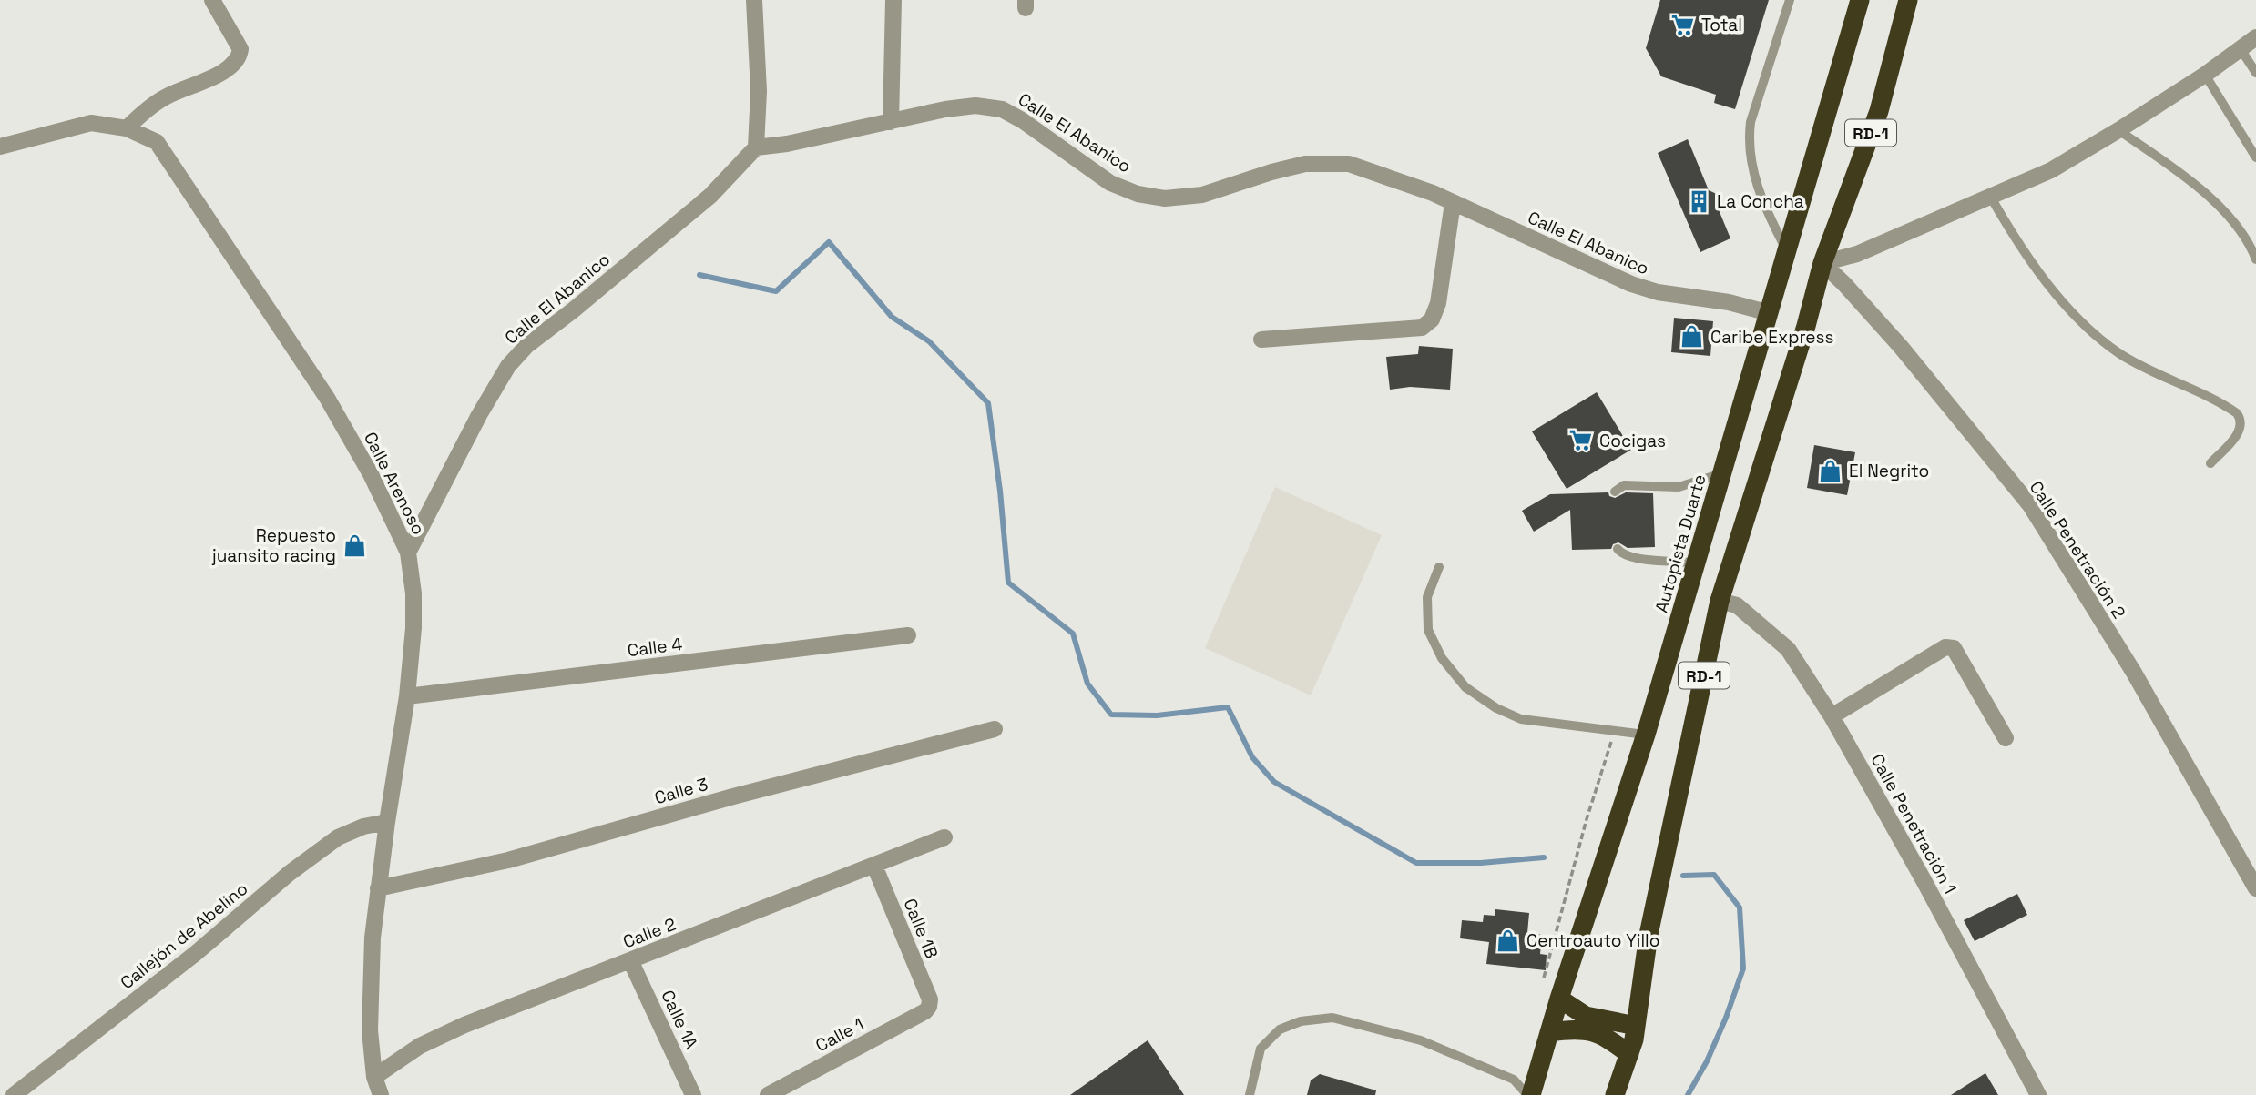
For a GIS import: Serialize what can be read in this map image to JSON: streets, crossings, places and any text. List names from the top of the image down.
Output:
{
  "streets": {
    "highway": ["RD-1", "Autopista Duarte"],
    "street": [
      "Calle El Abanico",
      "Calle Arenoso",
      "Calle Penetración 2",
      "Calle 4",
      "Calle 3",
      "Calle Penetración 1",
      "Calle 1B",
      "Calle 2",
      "Callejón de Abelino",
      "Calle 1A",
      "Calle 1"
    ]
  },
  "crossings": [
    ["Calle El Abanico", "Calle Arenoso"],
    ["Calle El Abanico", "Autopista Duarte"],
    ["RD-1", "Calle Penetración 2"],
    ["RD-1", "Calle Penetración 1"],
    ["Calle Arenoso", "Calle 4"],
    ["Calle Arenoso", "Calle 3"],
    ["Calle Arenoso", "Calle 2"],
    ["Calle Arenoso", "Callejón de Abelino"],
    ["Calle 1B", "Calle 2"],
    ["Calle 1B", "Calle 1"],
    ["Calle 2", "Calle 1A"]
  ],
  "places": {
    "supermarket": ["Total", "Cocigas"],
    "building": ["La Concha"],
    "shop": [
      "Caribe Express",
      "El Negrito",
      "Repuesto juansito racing",
      "Centroauto Yillo"
    ]
  }
}
